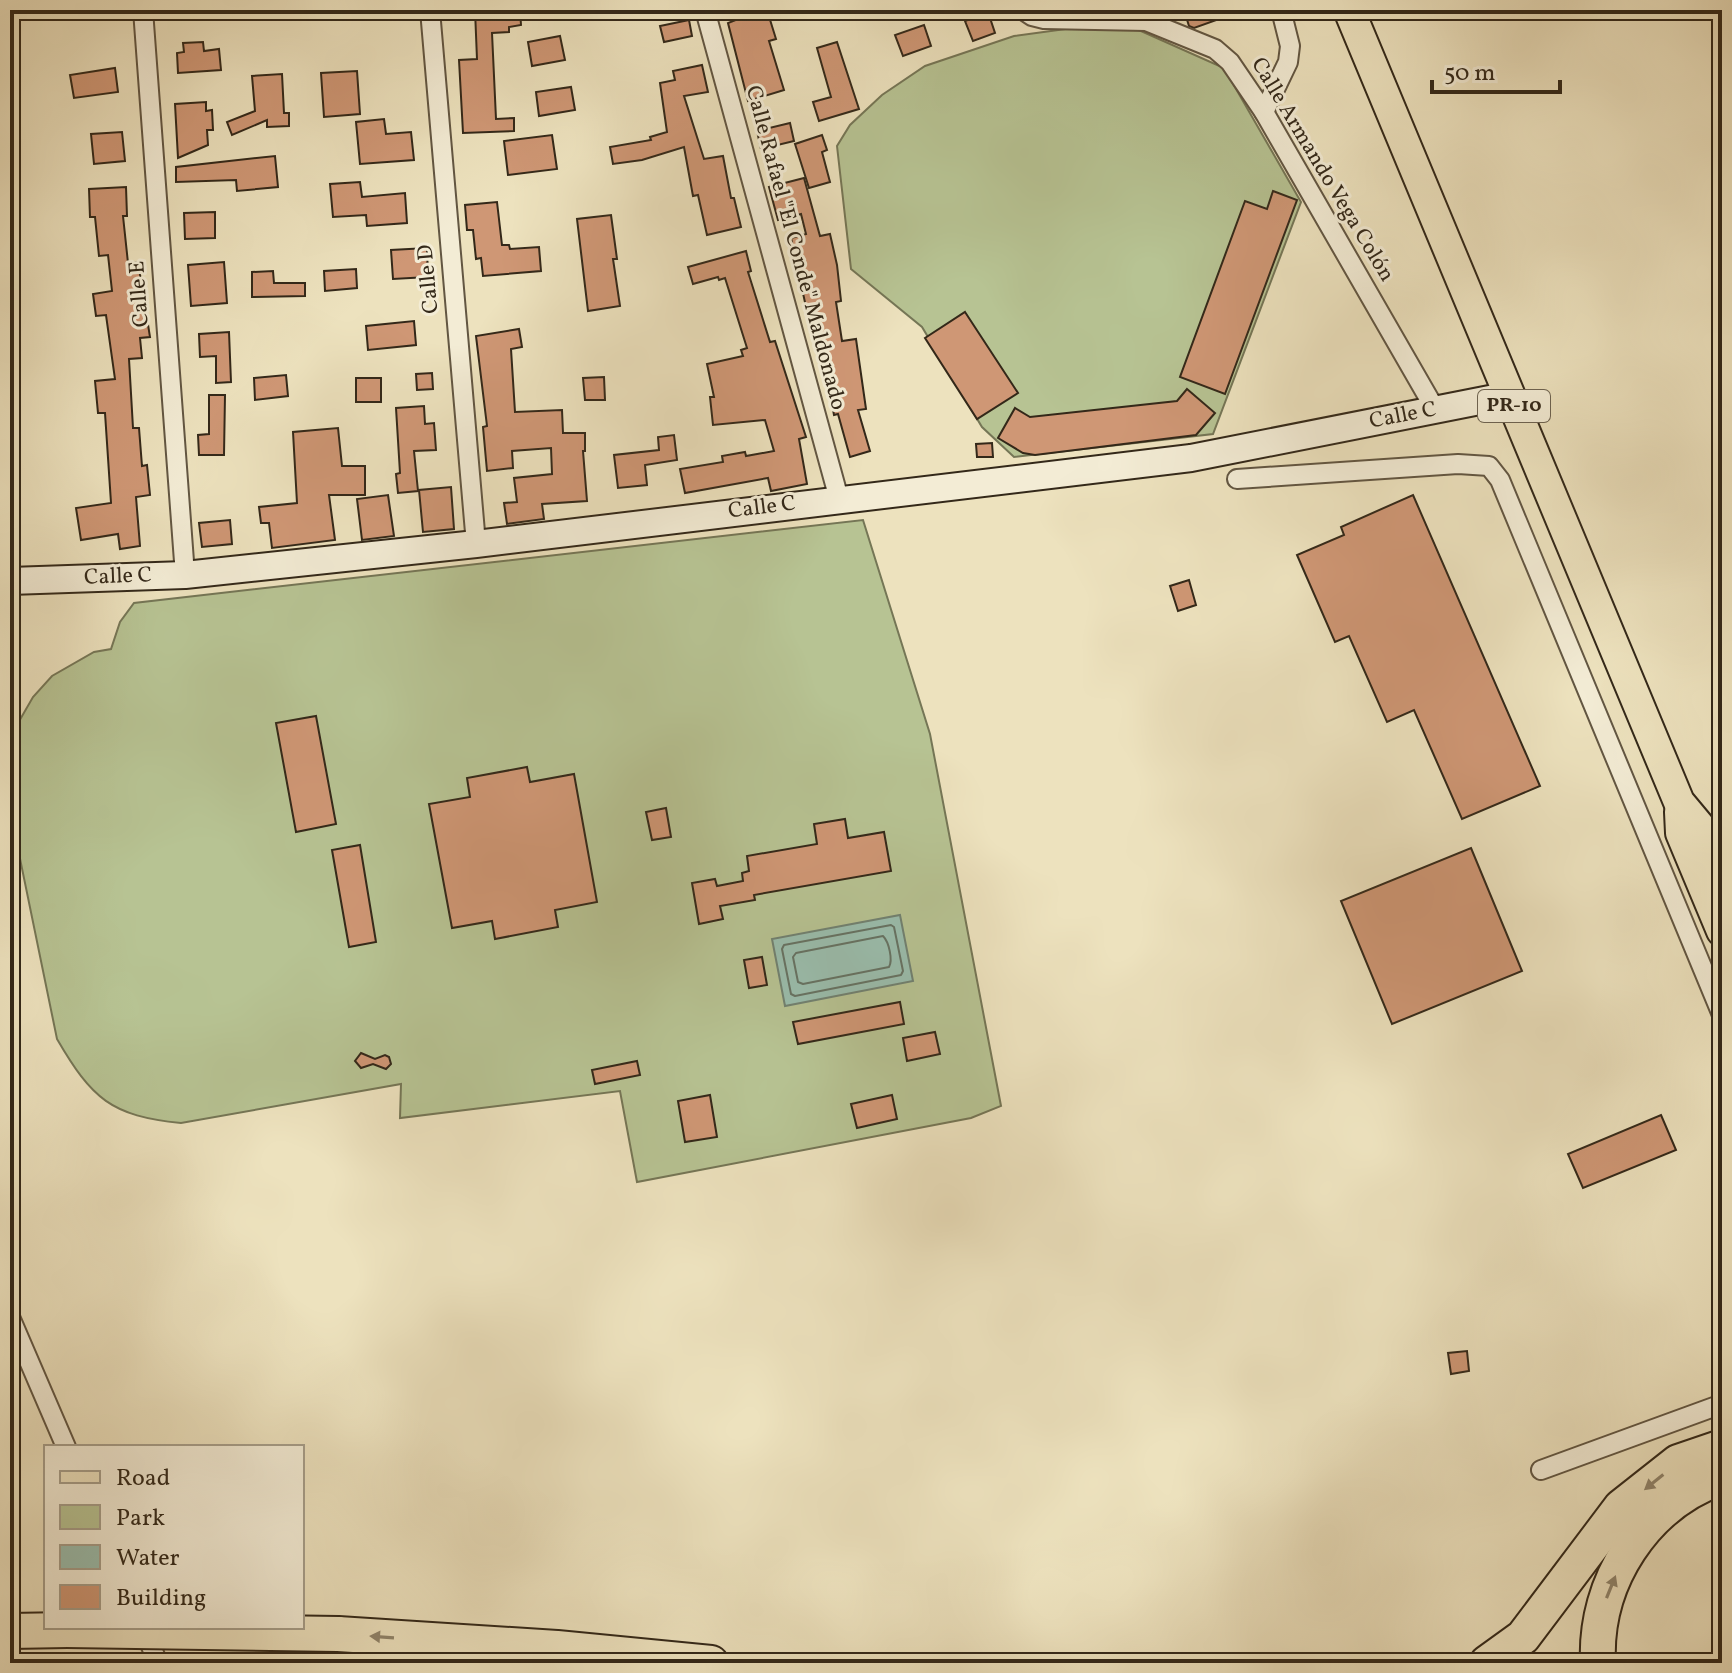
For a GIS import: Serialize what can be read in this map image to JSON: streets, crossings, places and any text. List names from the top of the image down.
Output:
{
  "streets": {
    "main road": ["PR-10"],
    "street": [
      "Calle Armando Vega Colón",
      "Calle Rafael \"El Conde\" Maldonado",
      "Calle D",
      "Calle E",
      "Calle C"
    ]
  },
  "crossings": [
    ["Calle Armando Vega Colón", "Calle C"],
    ["Calle Rafael \"El Conde\" Maldonado", "Calle C"],
    ["Calle D", "Calle C"],
    ["Calle E", "Calle C"],
    ["PR-10", "Calle C"]
  ],
  "legend": [
    "Road",
    "Park",
    "Water",
    "Building"
  ],
  "scale_bar": "50 m"
}
